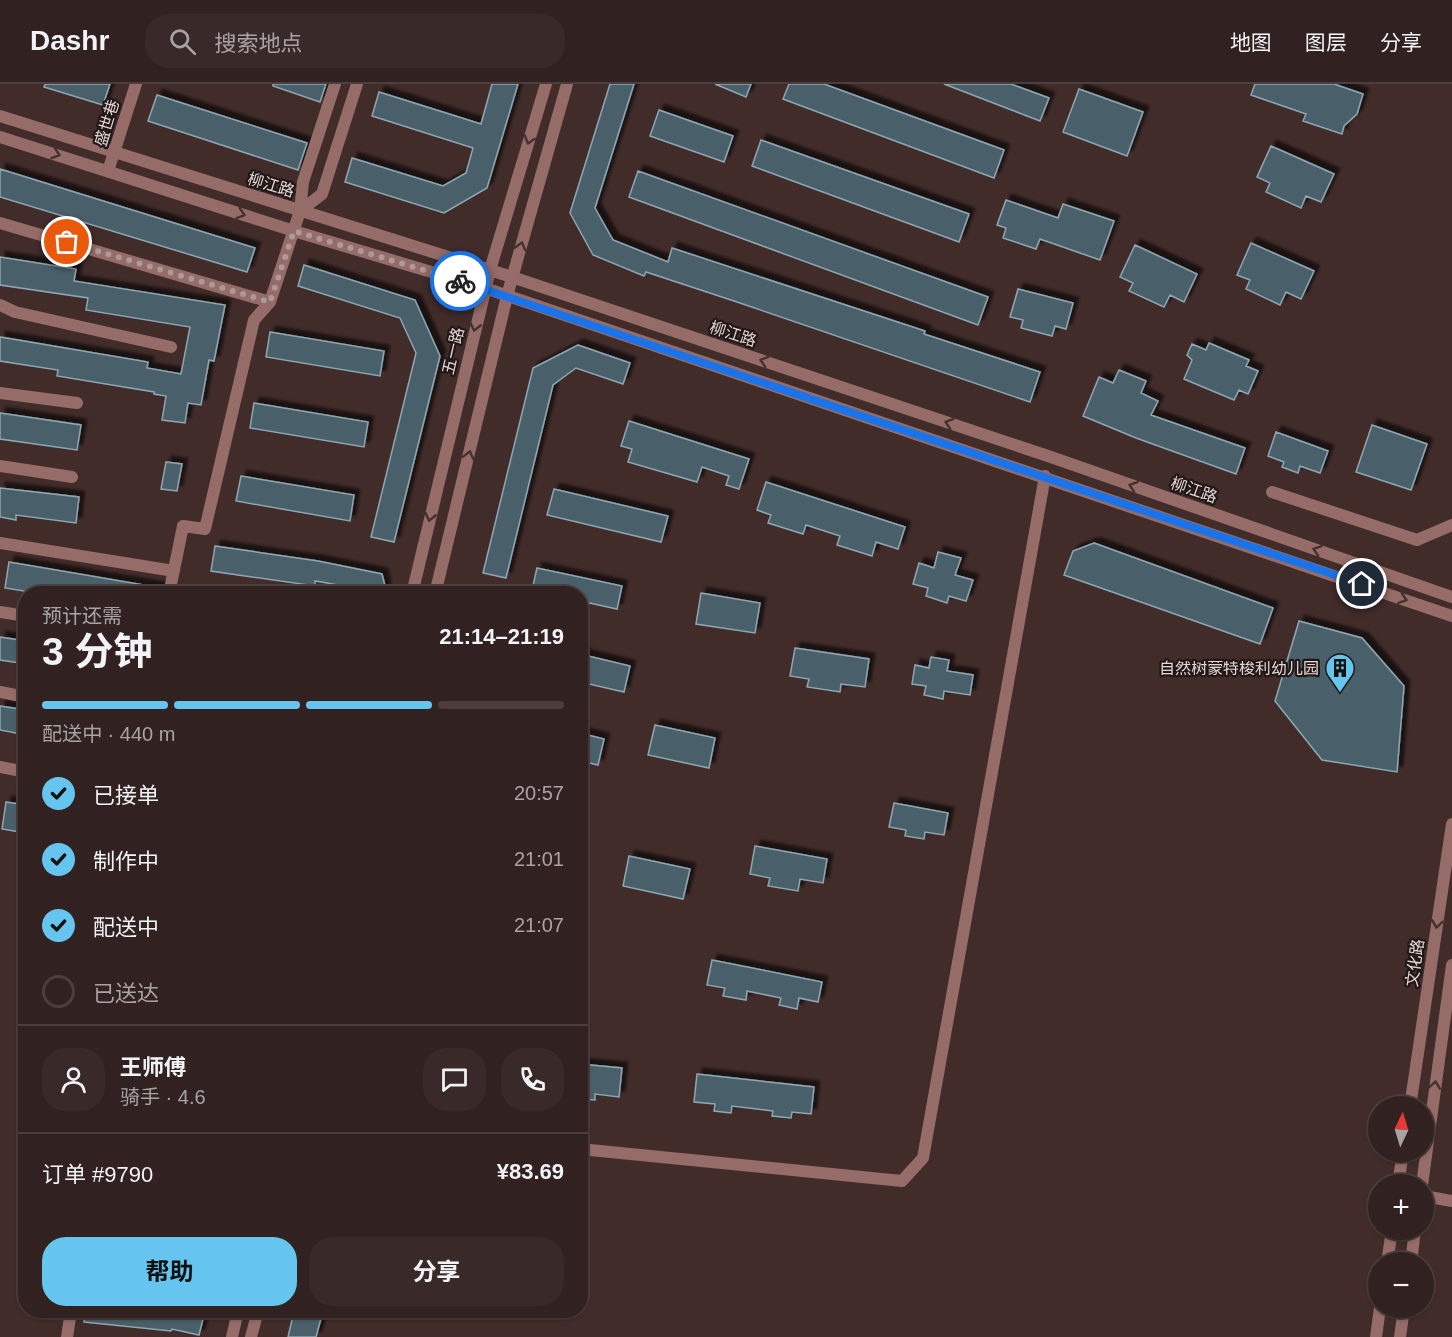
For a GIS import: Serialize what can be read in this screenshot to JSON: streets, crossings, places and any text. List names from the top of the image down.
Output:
{
  "streets": {
    "street": [
      "盛世巷",
      "柳江路",
      "五一路",
      "文化路"
    ]
  },
  "crossings": [
    ["盛世巷", "柳江路"],
    ["柳江路", "五一路"]
  ],
  "one_way": ["文化路"],
  "places": {
    "building": ["自然树蒙特梭利幼儿园"]
  },
  "north": "top",
  "page": {
    "header": "Dashr",
    "search": "搜索地点",
    "nav": ["地图", "图层", "分享"],
    "heading": ["3 分钟", "预计还需", "21:14–21:19"],
    "panel": [
      "王师傅",
      "骑手 · 4.6",
      "订单 #9790",
      "¥83.69"
    ],
    "bar": "配送中 · 440 m",
    "list": [
      ["已接单", "20:57"],
      ["制作中", "21:01"],
      ["配送中", "21:07"],
      "已送达"
    ],
    "map_buttons": ["+", "−"],
    "buttons": ["帮助", "分享"]
  }
}
